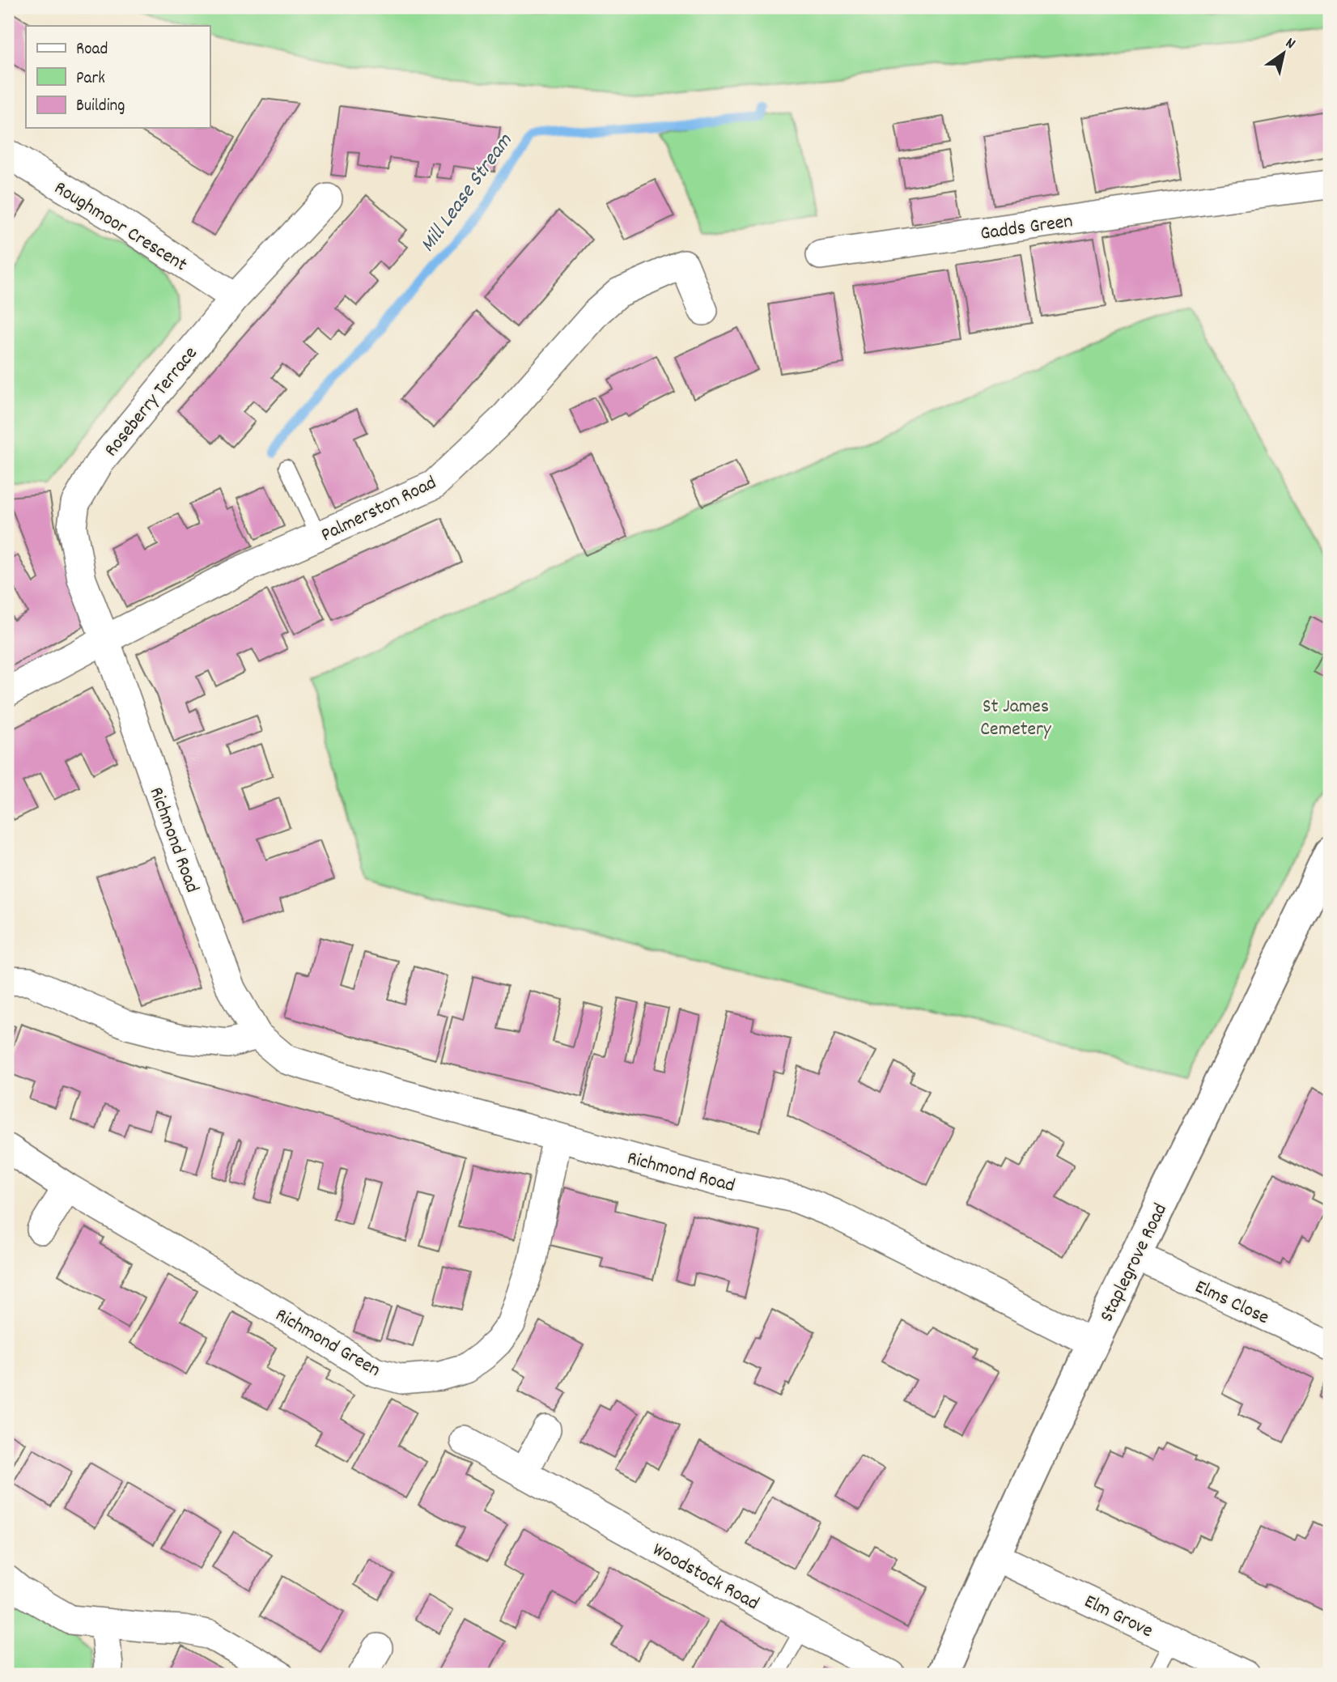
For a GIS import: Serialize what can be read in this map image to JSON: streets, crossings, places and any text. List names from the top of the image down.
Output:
{
  "streets": {
    "main road": ["Staplegrove Road"],
    "street": [
      "Roughmoor Crescent",
      "Gadds Green",
      "Roseberry Terrace",
      "Palmerston Road",
      "Richmond Road",
      "Elms Close",
      "Richmond Green",
      "Woodstock Road",
      "Elm Grove"
    ]
  },
  "crossings": [
    ["Roughmoor Crescent", "Roseberry Terrace"],
    ["Roseberry Terrace", "Palmerston Road"],
    ["Roseberry Terrace", "Richmond Road"],
    ["Palmerston Road", "Richmond Road"],
    ["Richmond Road", "Staplegrove Road"],
    ["Richmond Road", "Richmond Green"],
    ["Staplegrove Road", "Elms Close"],
    ["Staplegrove Road", "Elm Grove"]
  ],
  "water": ["Mill Lease Stream"],
  "parks": ["St James Cemetery"],
  "legend": ["Road", "Park", "Building"],
  "north": "top right"
}
